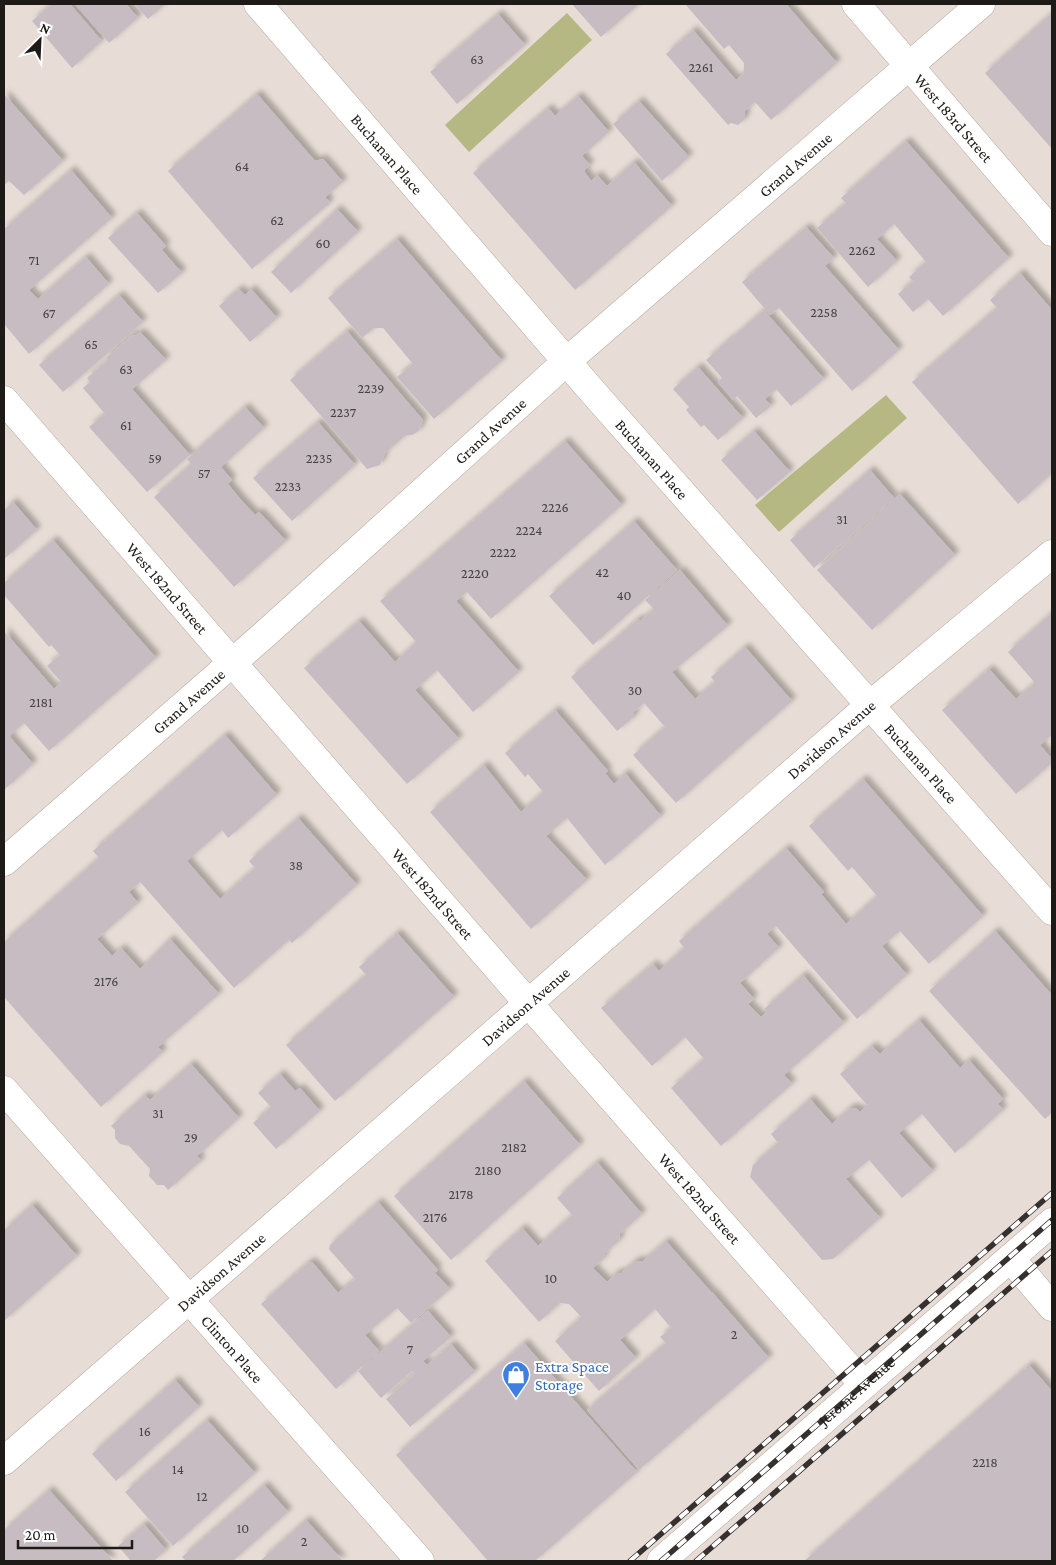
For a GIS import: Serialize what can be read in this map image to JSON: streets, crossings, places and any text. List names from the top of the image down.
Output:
{
  "streets": {
    "street": [
      "West 183rd Street",
      "Buchanan Place",
      "Grand Avenue",
      "West 182nd Street",
      "Davidson Avenue",
      "Clinton Place",
      "Jerome Avenue"
    ]
  },
  "crossings": [
    ["West 183rd Street", "Grand Avenue"],
    ["Buchanan Place", "Grand Avenue"],
    ["Buchanan Place", "Davidson Avenue"],
    ["Grand Avenue", "West 182nd Street"],
    ["West 182nd Street", "Davidson Avenue"],
    ["West 182nd Street", "Jerome Avenue"],
    ["Davidson Avenue", "Clinton Place"]
  ],
  "places": {
    "shop": ["Extra Space Storage"]
  },
  "house_numbers": [
    "63",
    "2261",
    "64",
    "62",
    "60",
    "2262",
    "71",
    "2258",
    "67",
    "65",
    "63",
    "2239",
    "2237",
    "61",
    "59",
    "2235",
    "57",
    "2233",
    "2226",
    "31",
    "2224",
    "2222",
    "42",
    "2220",
    "40",
    "30",
    "2181",
    "38",
    "2176",
    "31",
    "29",
    "2182",
    "2180",
    "2178",
    "2176",
    "10",
    "2",
    "7",
    "16",
    "2218",
    "14",
    "12",
    "10",
    "2"
  ],
  "scale_bar": "20 m",
  "north": "top right"
}
